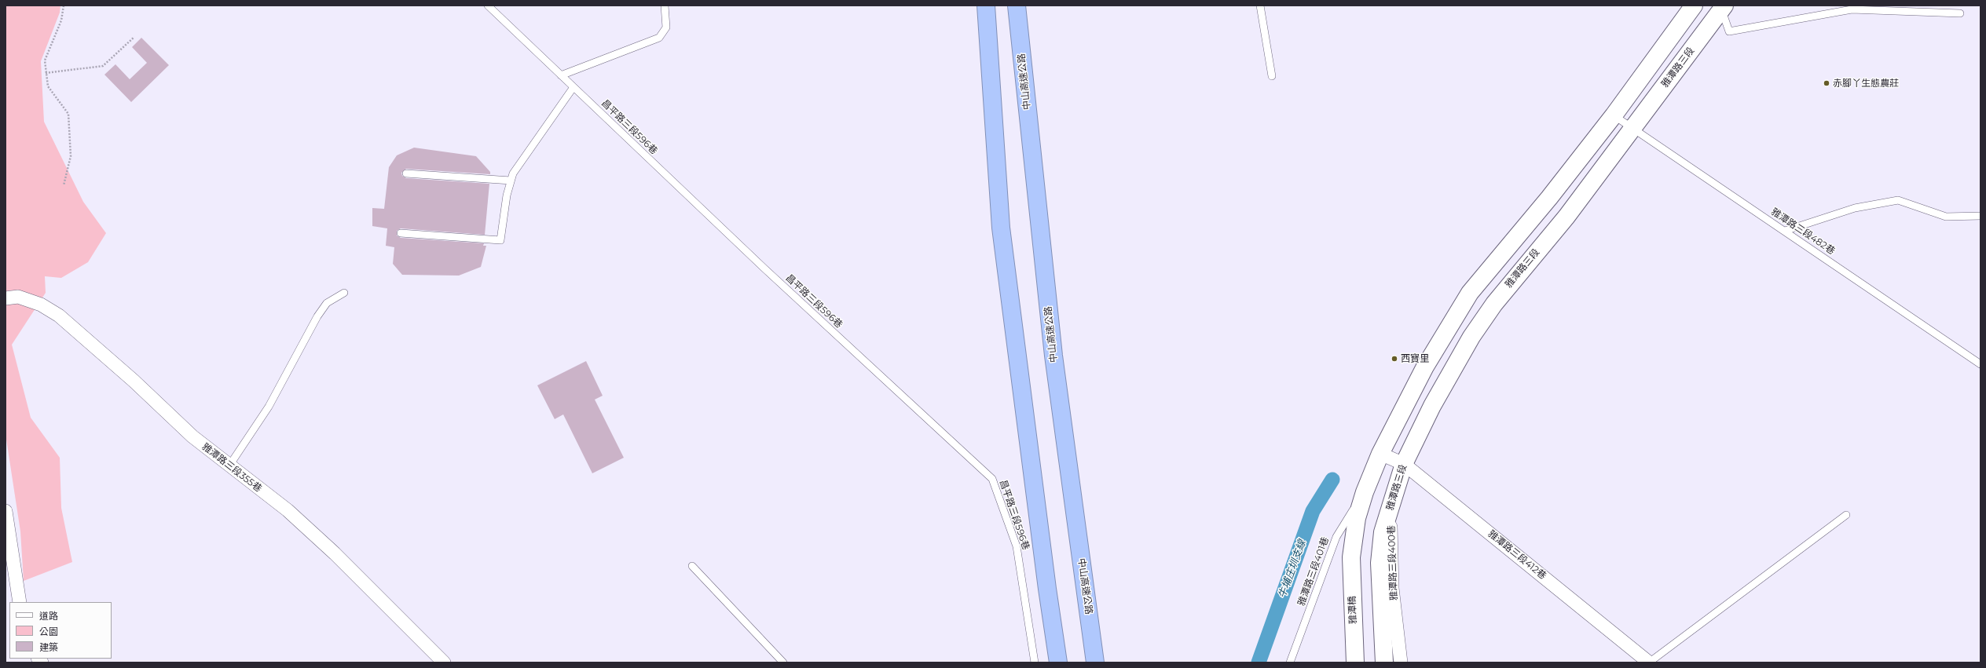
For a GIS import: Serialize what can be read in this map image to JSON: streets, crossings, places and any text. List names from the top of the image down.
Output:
{
  "streets": {
    "highway": ["中山高速公路"],
    "street": [
      "雅潭路三段",
      "雅潭路三段355巷",
      "雅潭路三段412巷",
      "雅潭路三段400巷",
      "雅潭橋"
    ],
    "lane": ["昌平路三段596巷", "雅潭路三段482巷", "雅潭路三段401巷"]
  },
  "crossings": [
    ["雅潭路三段", "雅潭路三段482巷"],
    ["雅潭路三段", "雅潭路三段412巷"],
    ["雅潭路三段", "雅潭路三段400巷"],
    ["雅潭路三段412巷", "雅潭路三段400巷"],
    ["雅潭路三段401巷", "雅潭橋"]
  ],
  "water": ["牛埔庄圳支線"],
  "places": ["赤腳丫生態農莊", "西寶里"],
  "legend": ["道路", "公園", "建築"]
}
